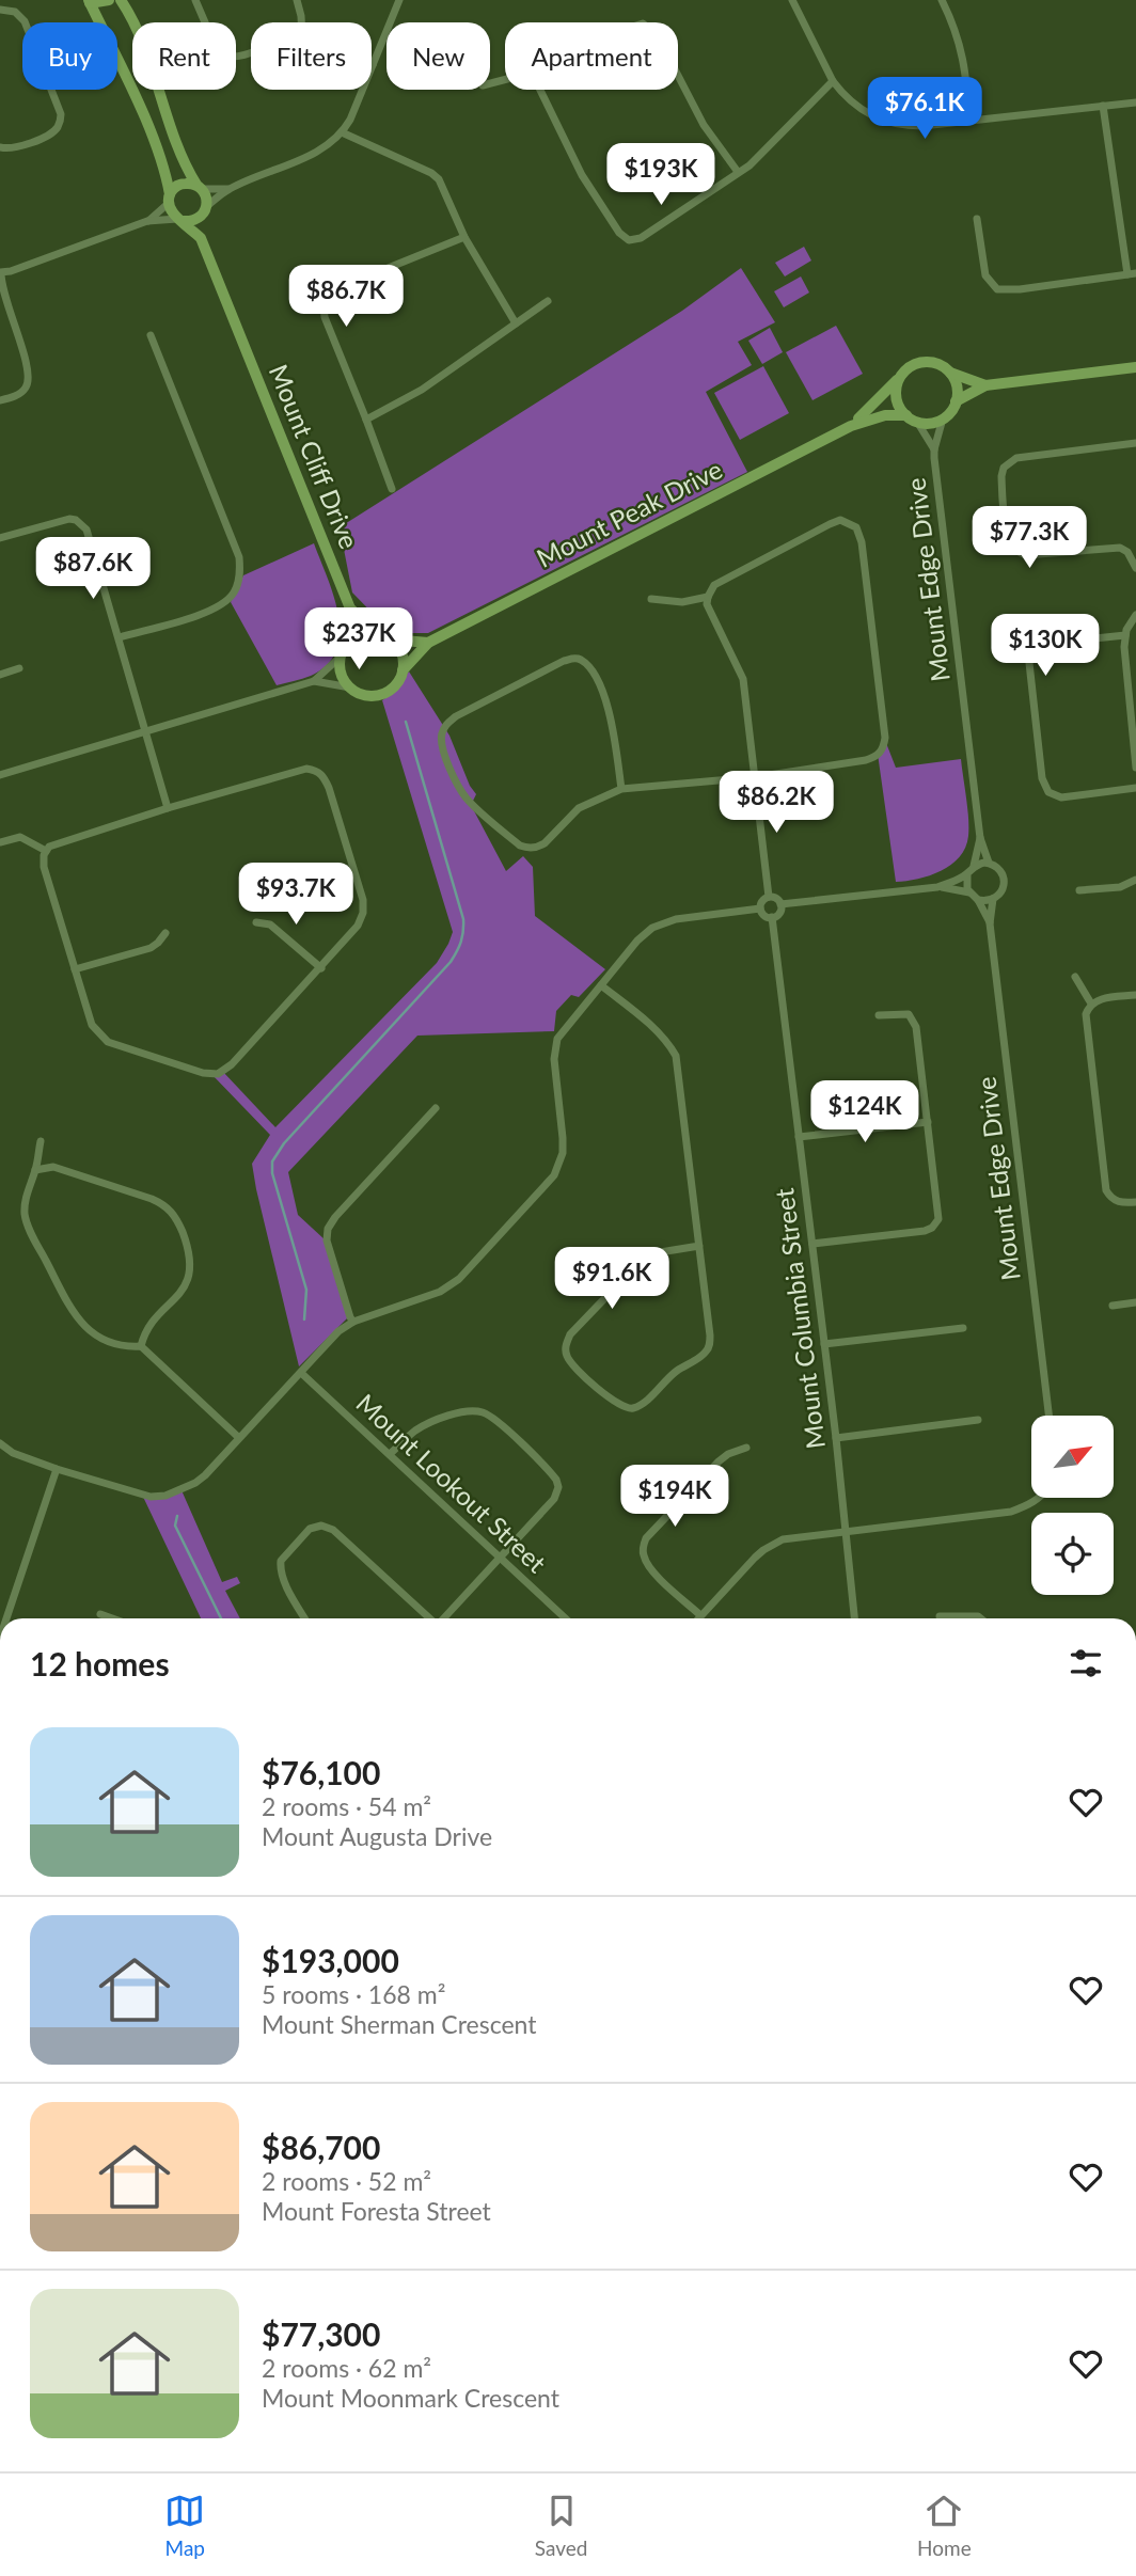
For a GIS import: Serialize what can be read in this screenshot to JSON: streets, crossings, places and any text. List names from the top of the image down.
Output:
{
  "streets": {
    "street": [
      "Mount Cliff Drive",
      "Mount Peak Drive",
      "Mount Edge Drive",
      "Mount Columbia Street",
      "Mount Lookout Street"
    ]
  },
  "crossings": [
    ["Mount Cliff Drive", "Mount Peak Drive"],
    ["Mount Peak Drive", "Mount Edge Drive"]
  ],
  "north": "top right",
  "page": {
    "chip": [
      "Buy",
      "Rent",
      "Filters",
      "New",
      "Apartment"
    ],
    "price": [
      "$76.1K",
      "$193K",
      "$86.7K",
      "$77.3K",
      "$87.6K",
      "$237K",
      "$130K",
      "$86.2K",
      "$93.7K",
      "$124K",
      "$91.6K",
      "$194K"
    ],
    "heading": "12 homes",
    "list": [
      {
        "name": "$76,100",
        "note": "2 rooms · 54 m² · Mount Augusta Drive"
      },
      {
        "name": "$193,000",
        "note": "5 rooms · 168 m² · Mount Sherman Crescent"
      },
      {
        "name": "$86,700",
        "note": "2 rooms · 52 m² · Mount Foresta Street"
      },
      {
        "name": "$77,300",
        "note": "2 rooms · 62 m² · Mount Moonmark Crescent"
      }
    ],
    "tabs": ["Map", "Saved", "Home"]
  }
}
